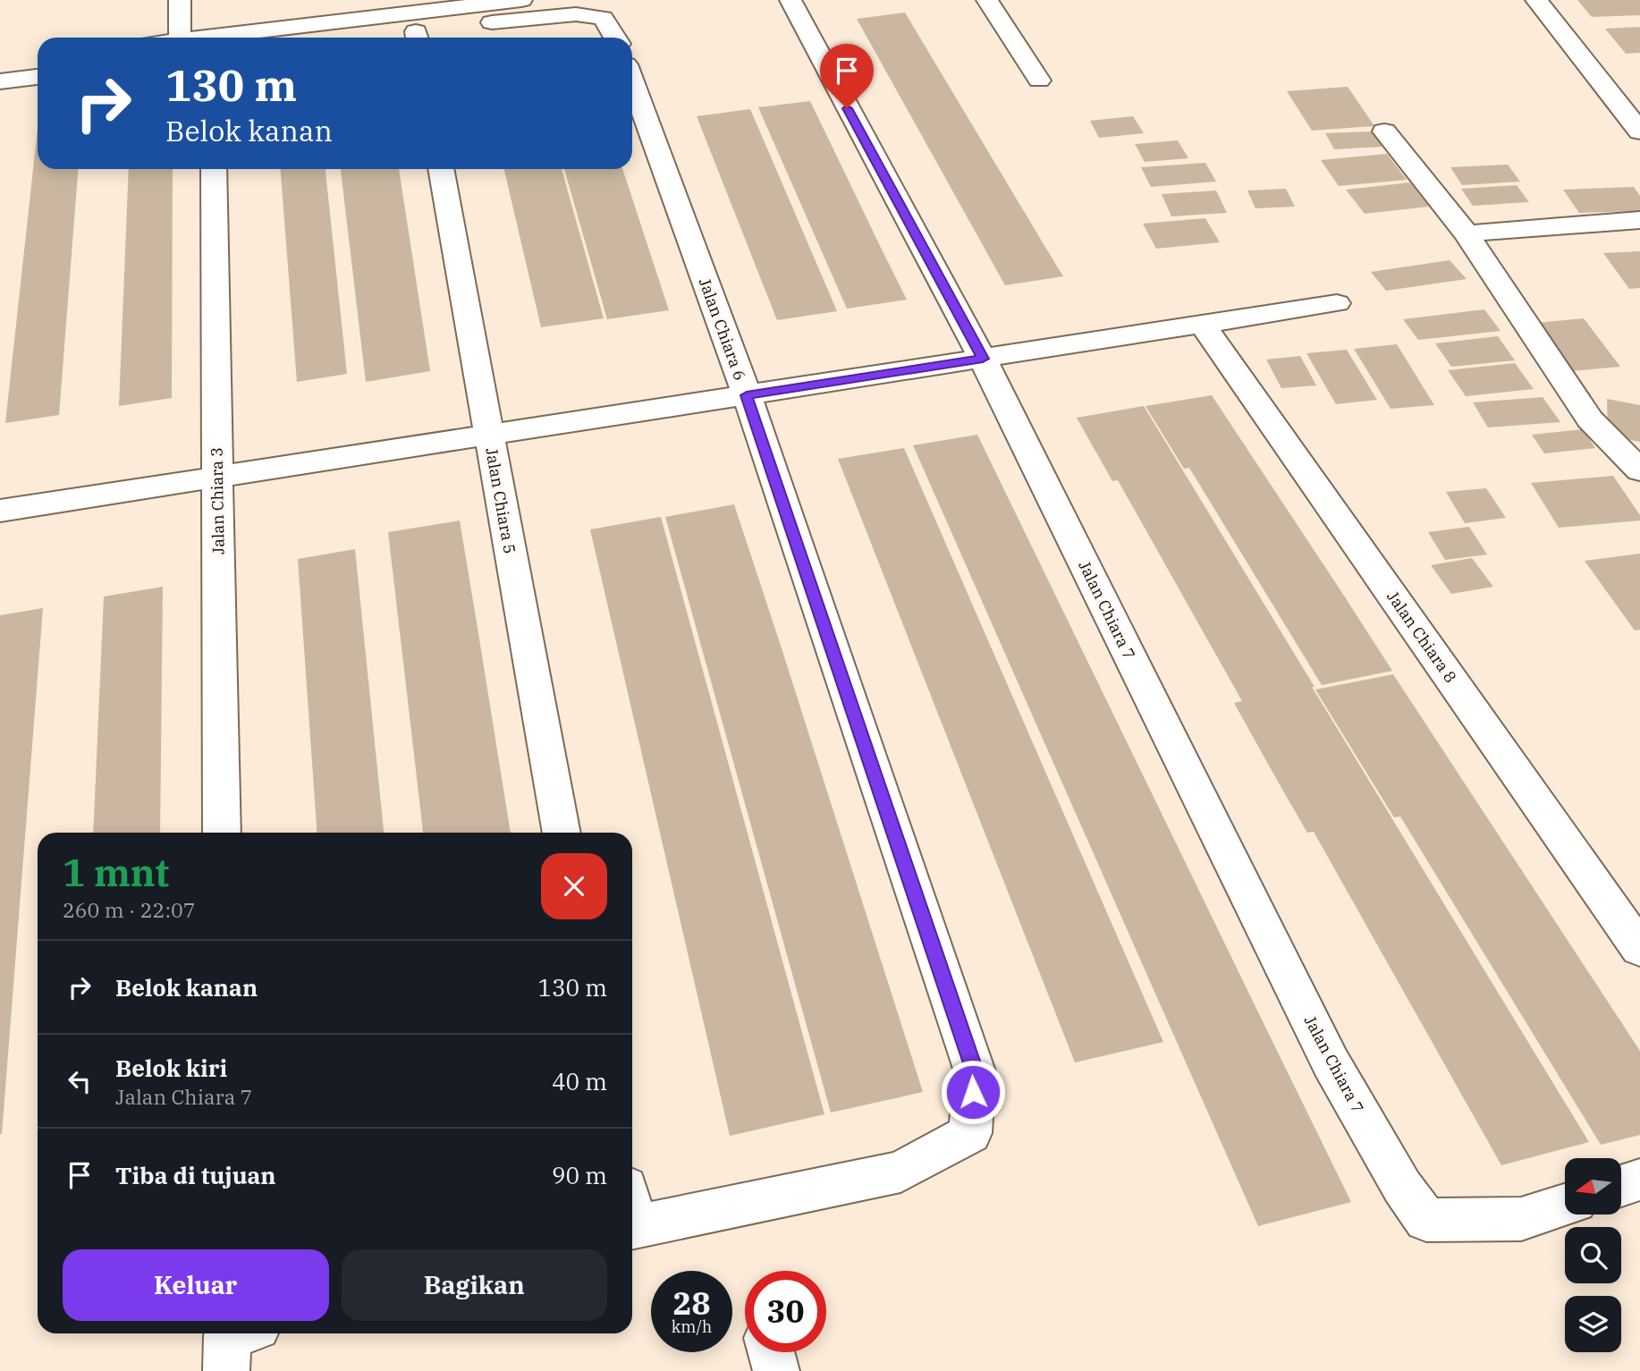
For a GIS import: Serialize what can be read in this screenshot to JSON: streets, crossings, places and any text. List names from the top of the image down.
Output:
{
  "streets": {
    "street": [
      "Jalan Chiara 6",
      "Jalan Chiara 3",
      "Jalan Chiara 5",
      "Jalan Chiara 7",
      "Jalan Chiara 8"
    ]
  },
  "north": "left",
  "page": {
    "turn": ["130 m", "Belok kanan"],
    "heading": ["1 mnt", "260 m · 22:07"],
    "list": [
      {
        "name": "Belok kanan",
        "value": "130 m"
      },
      {
        "name": "Belok kiri",
        "note": "Jalan Chiara 7",
        "value": "40 m"
      },
      {
        "name": "Tiba di tujuan",
        "value": "90 m"
      }
    ],
    "buttons": ["Keluar", "Bagikan"],
    "speed": "28 km/h",
    "limit": "30"
  }
}
